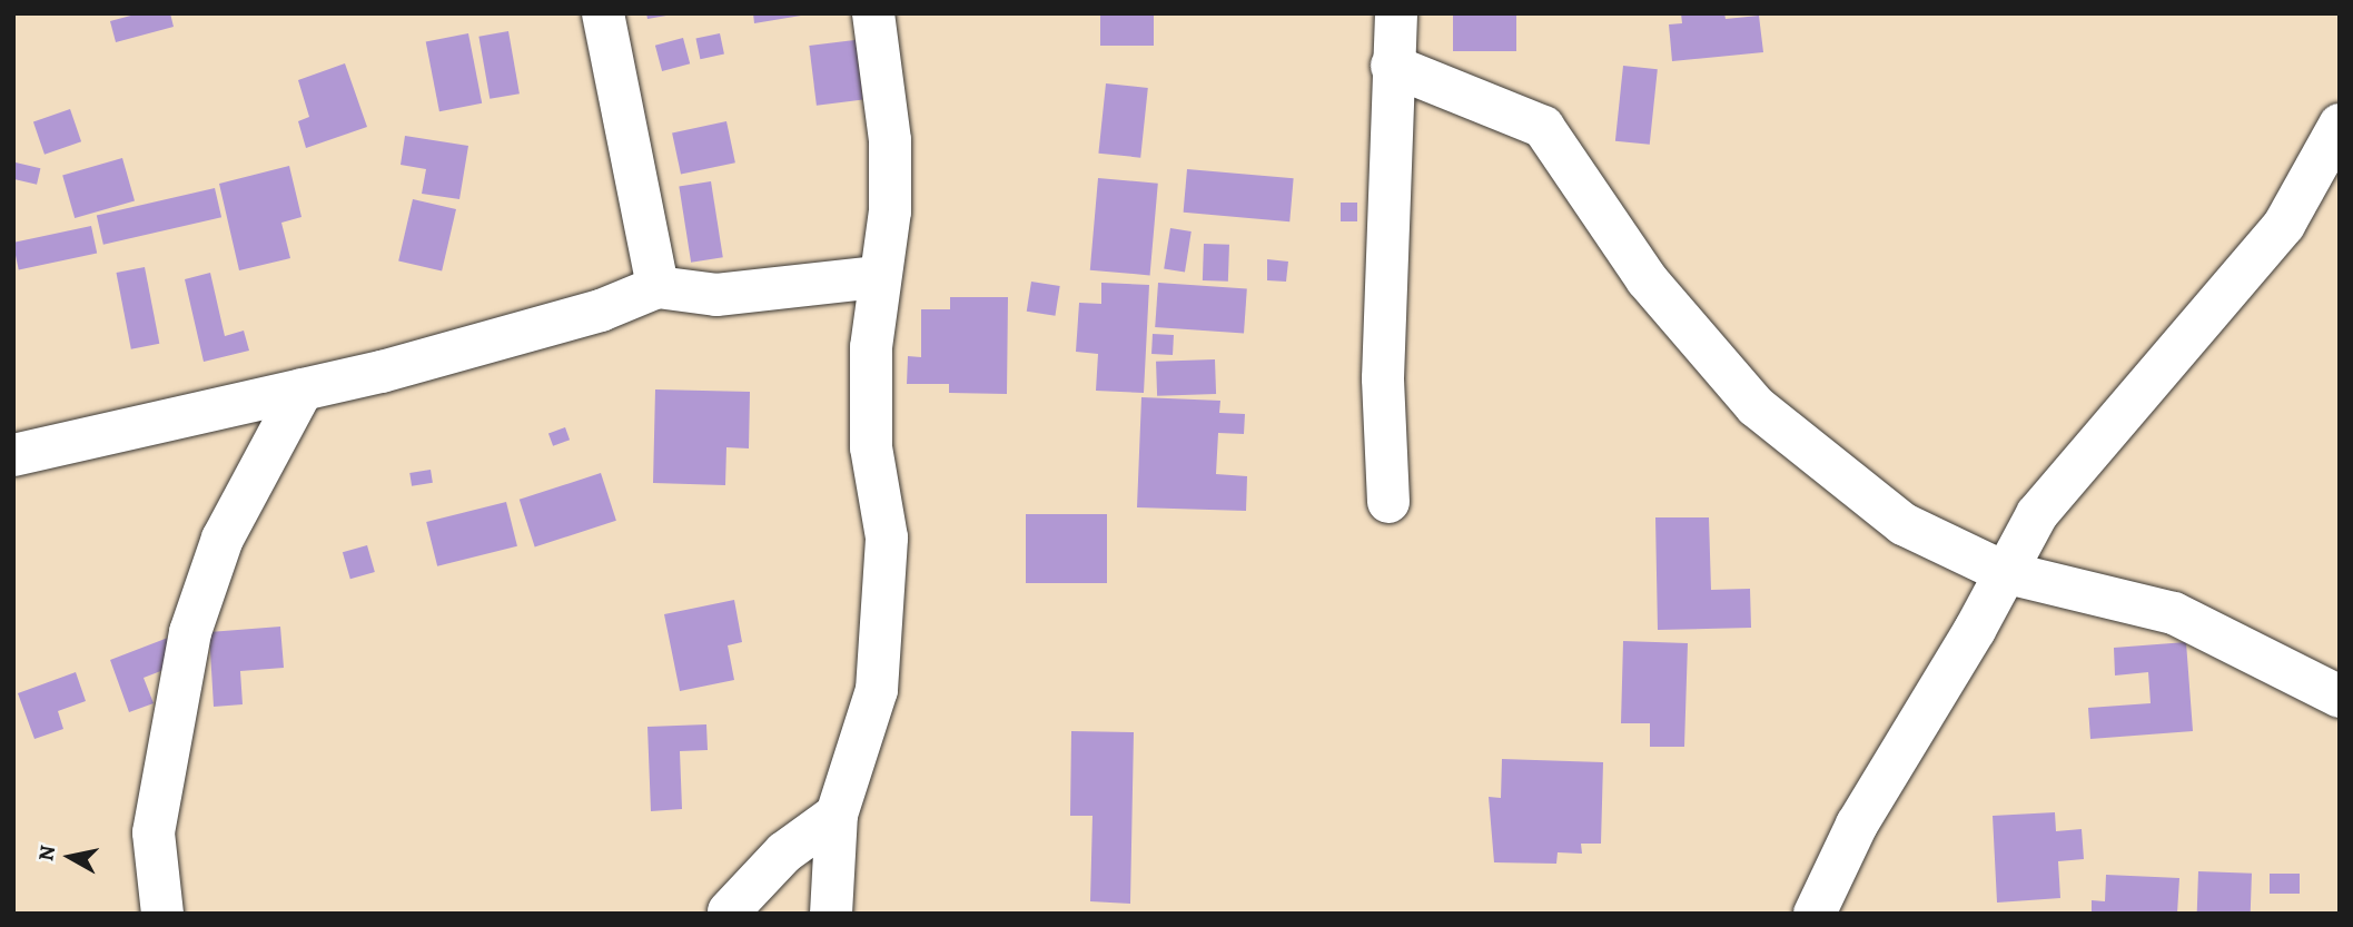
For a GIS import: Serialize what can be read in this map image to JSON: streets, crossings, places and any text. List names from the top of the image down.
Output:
{
  "north": "left"
}
